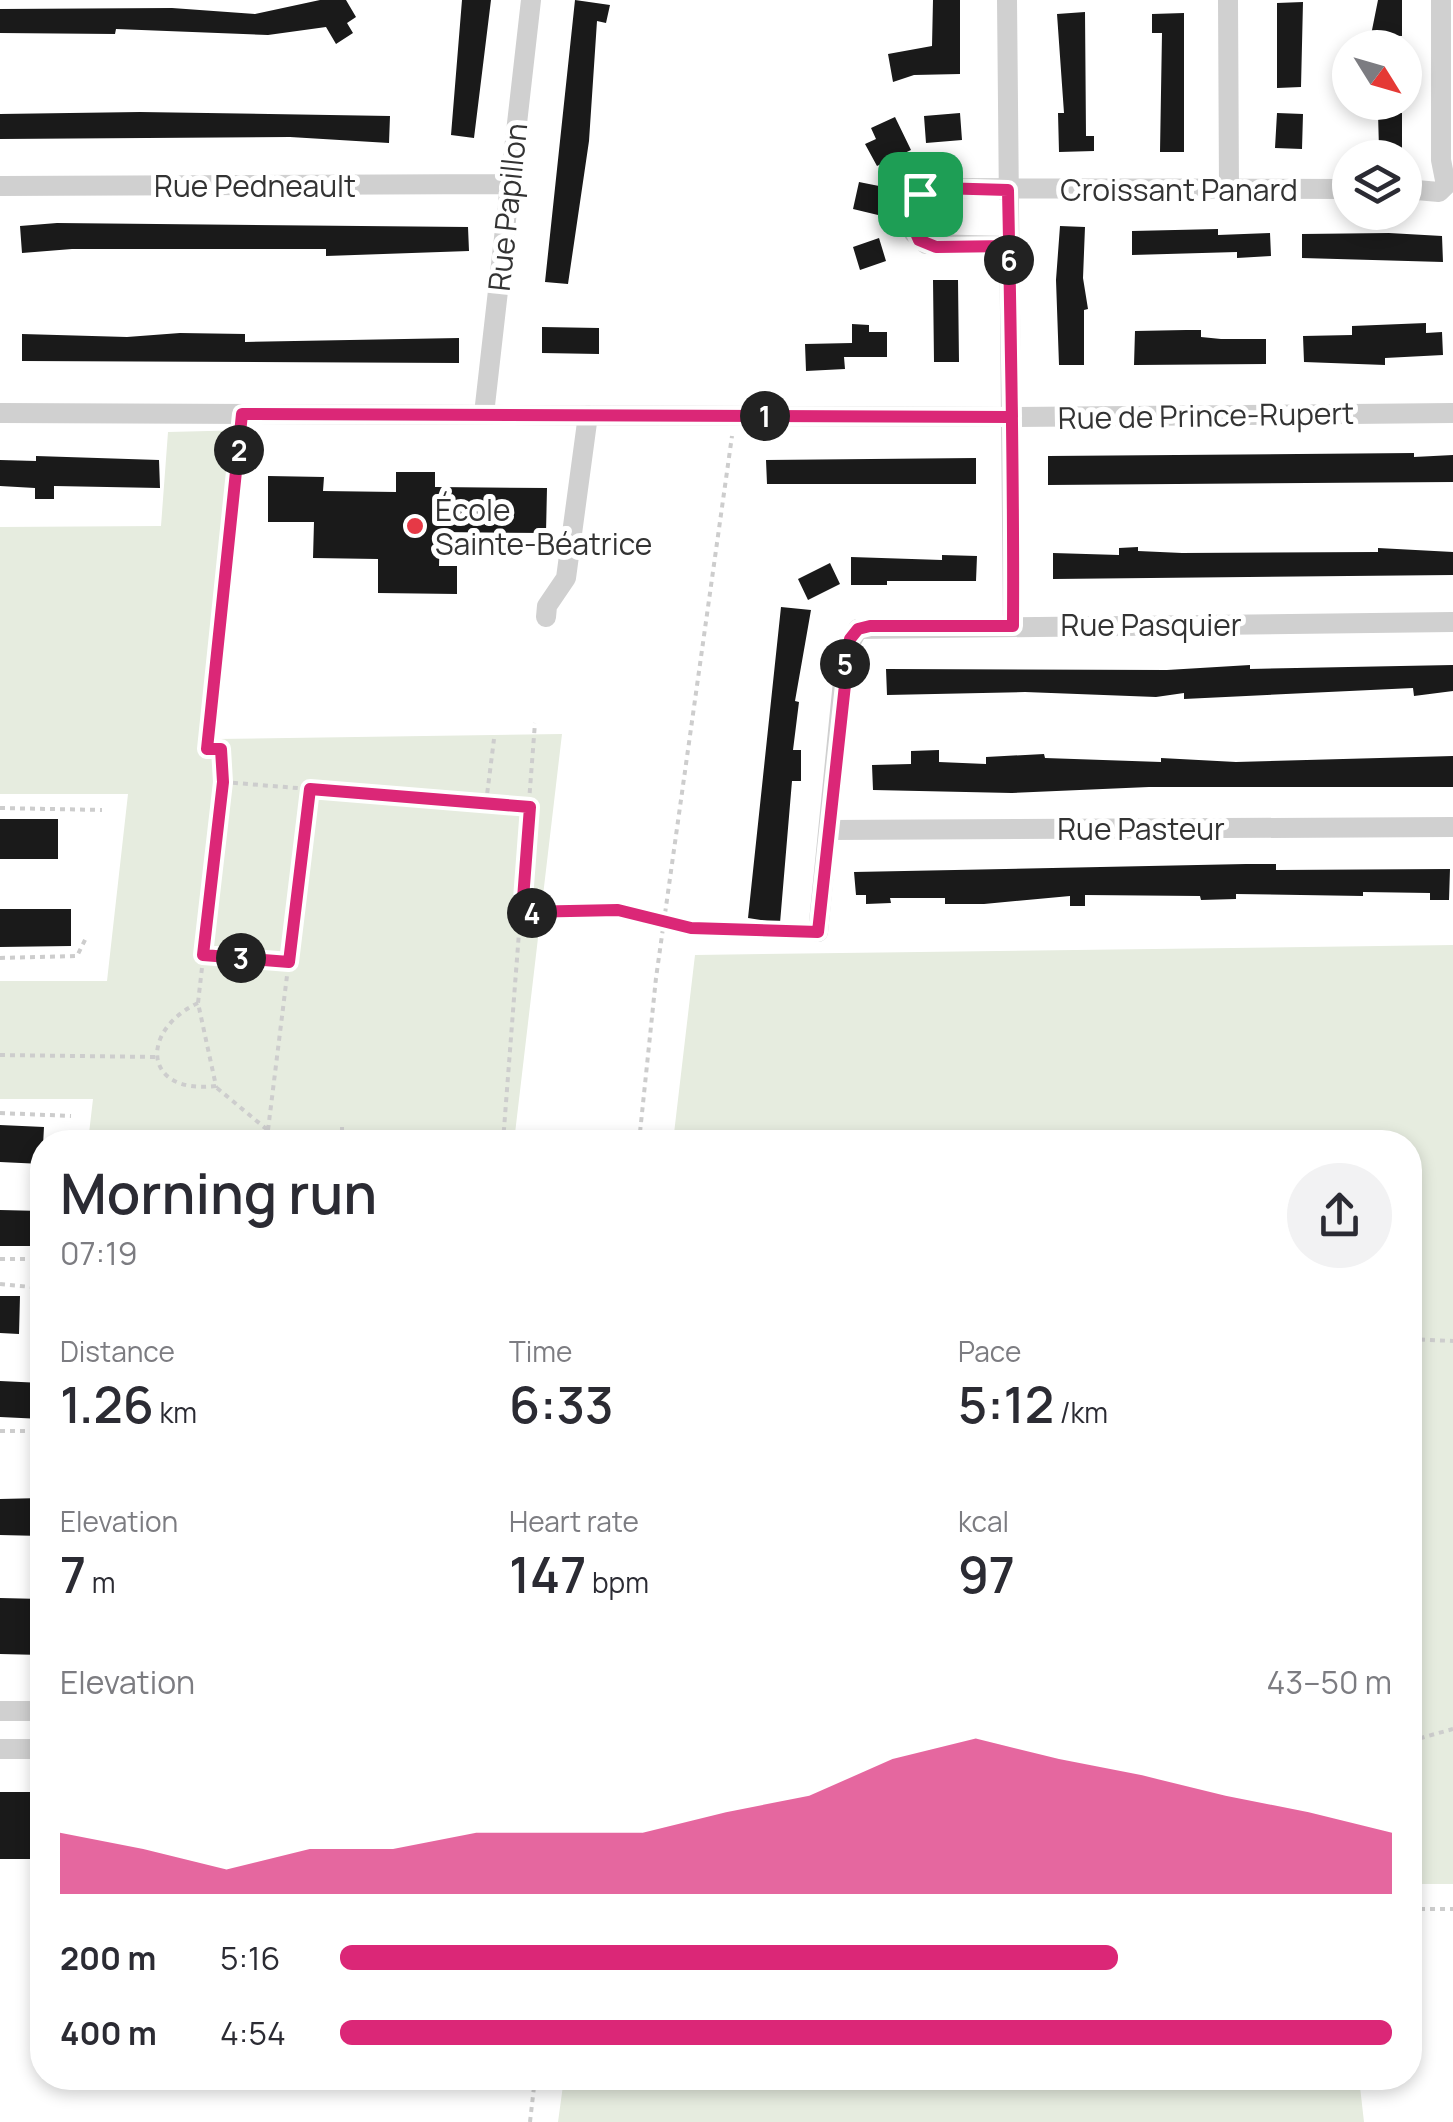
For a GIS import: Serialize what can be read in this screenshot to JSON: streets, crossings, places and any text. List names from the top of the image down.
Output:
{
  "streets": {
    "street": [
      "Rue Pedneault",
      "Croissant Panard",
      "Rue Papillon",
      "Rue de Prince-Rupert",
      "Rue Pasquier",
      "Rue Pasteur"
    ]
  },
  "crossings": [
    ["Rue Pedneault", "Rue Papillon"],
    ["Rue Papillon", "Rue de Prince-Rupert"],
    ["Rue Pasquier", "Rue Pasteur"]
  ],
  "places": ["École Sainte-Béatrice"],
  "north": "bottom right",
  "page": {
    "pins": [
      "6",
      "1",
      "2",
      "5",
      "4",
      "3"
    ],
    "heading": ["Morning run", "07:19"],
    "stats": [
      ["Distance", "1.26 km"],
      ["Time", "6:33"],
      ["Pace", "5:12 /km"],
      ["Elevation", "7 m"],
      ["Heart rate", "147 bpm"],
      ["kcal", "97"]
    ],
    "chart": ["Elevation", "43–50 m"],
    "list": [
      {
        "name": "200 m",
        "note": "5:16"
      },
      {
        "name": "400 m",
        "note": "4:54"
      }
    ]
  }
}
